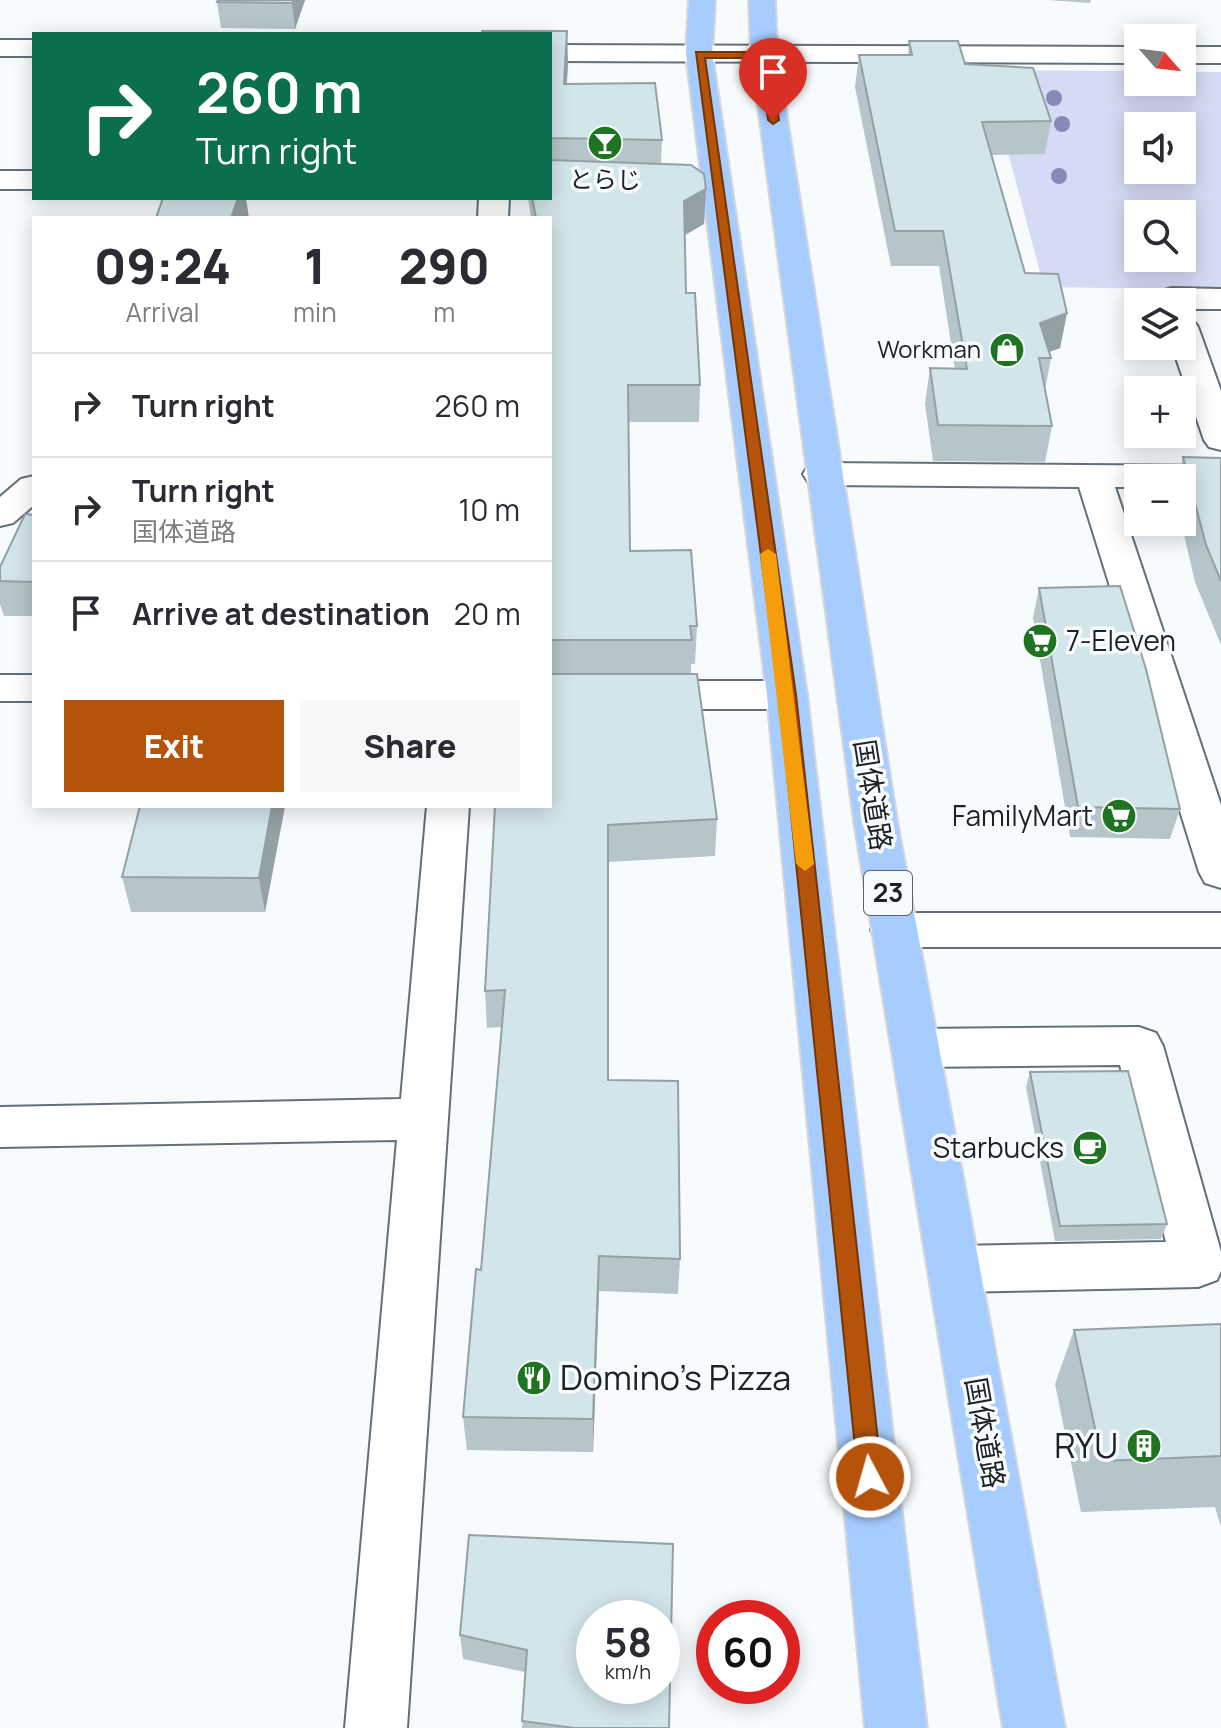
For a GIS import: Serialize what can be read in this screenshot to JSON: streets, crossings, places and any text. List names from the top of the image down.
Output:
{
  "streets": {
    "main road": ["国体道路", "23"]
  },
  "places": {
    "bar": ["とらじ"],
    "shop": ["Workman"],
    "supermarket": ["7-Eleven", "FamilyMart"],
    "cafe": ["Starbucks"],
    "restaurant": ["Domino's Pizza"],
    "building": ["RYU"]
  },
  "north": "bottom right",
  "page": {
    "map_buttons": ["+", "−"],
    "turn": ["260 m", "Turn right"],
    "eta": [
      "09:24",
      "Arrival",
      "1",
      "min",
      "290",
      "m"
    ],
    "list": [
      {
        "name": "Turn right",
        "value": "260 m"
      },
      {
        "name": "Turn right",
        "note": "国体道路",
        "value": "10 m"
      },
      {
        "name": "Arrive at destination",
        "value": "20 m"
      }
    ],
    "buttons": ["Exit", "Share"],
    "speed": "58 km/h",
    "limit": "60"
  }
}
